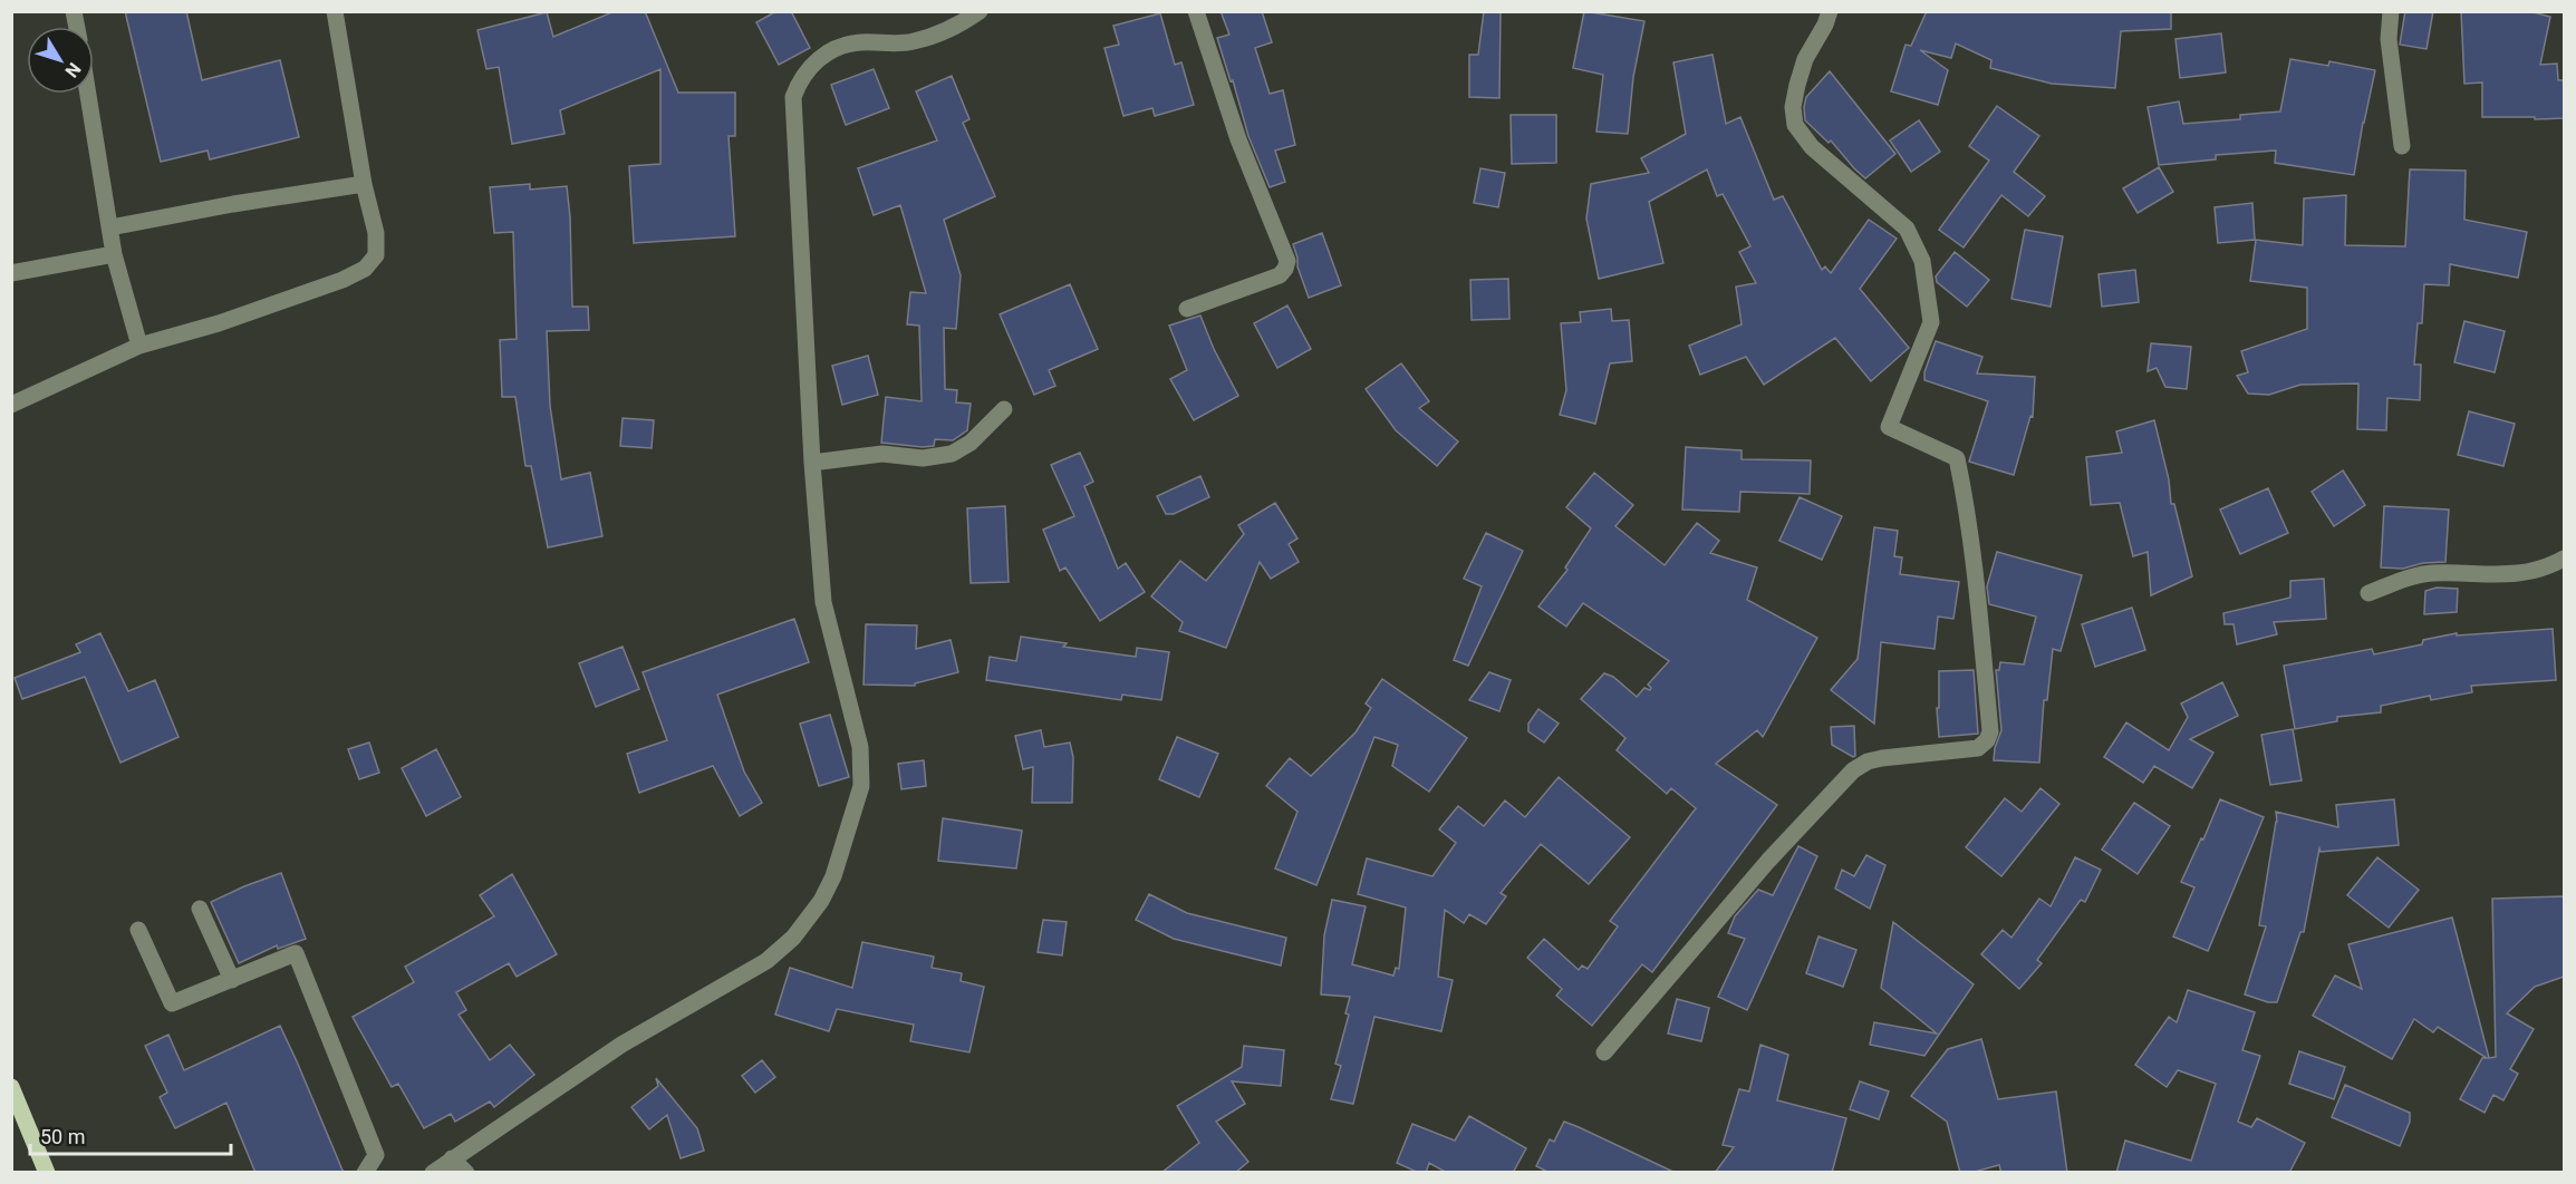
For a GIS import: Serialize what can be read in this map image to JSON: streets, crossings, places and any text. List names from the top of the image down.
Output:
{
  "scale_bar": "50 m",
  "north": "bottom right"
}
